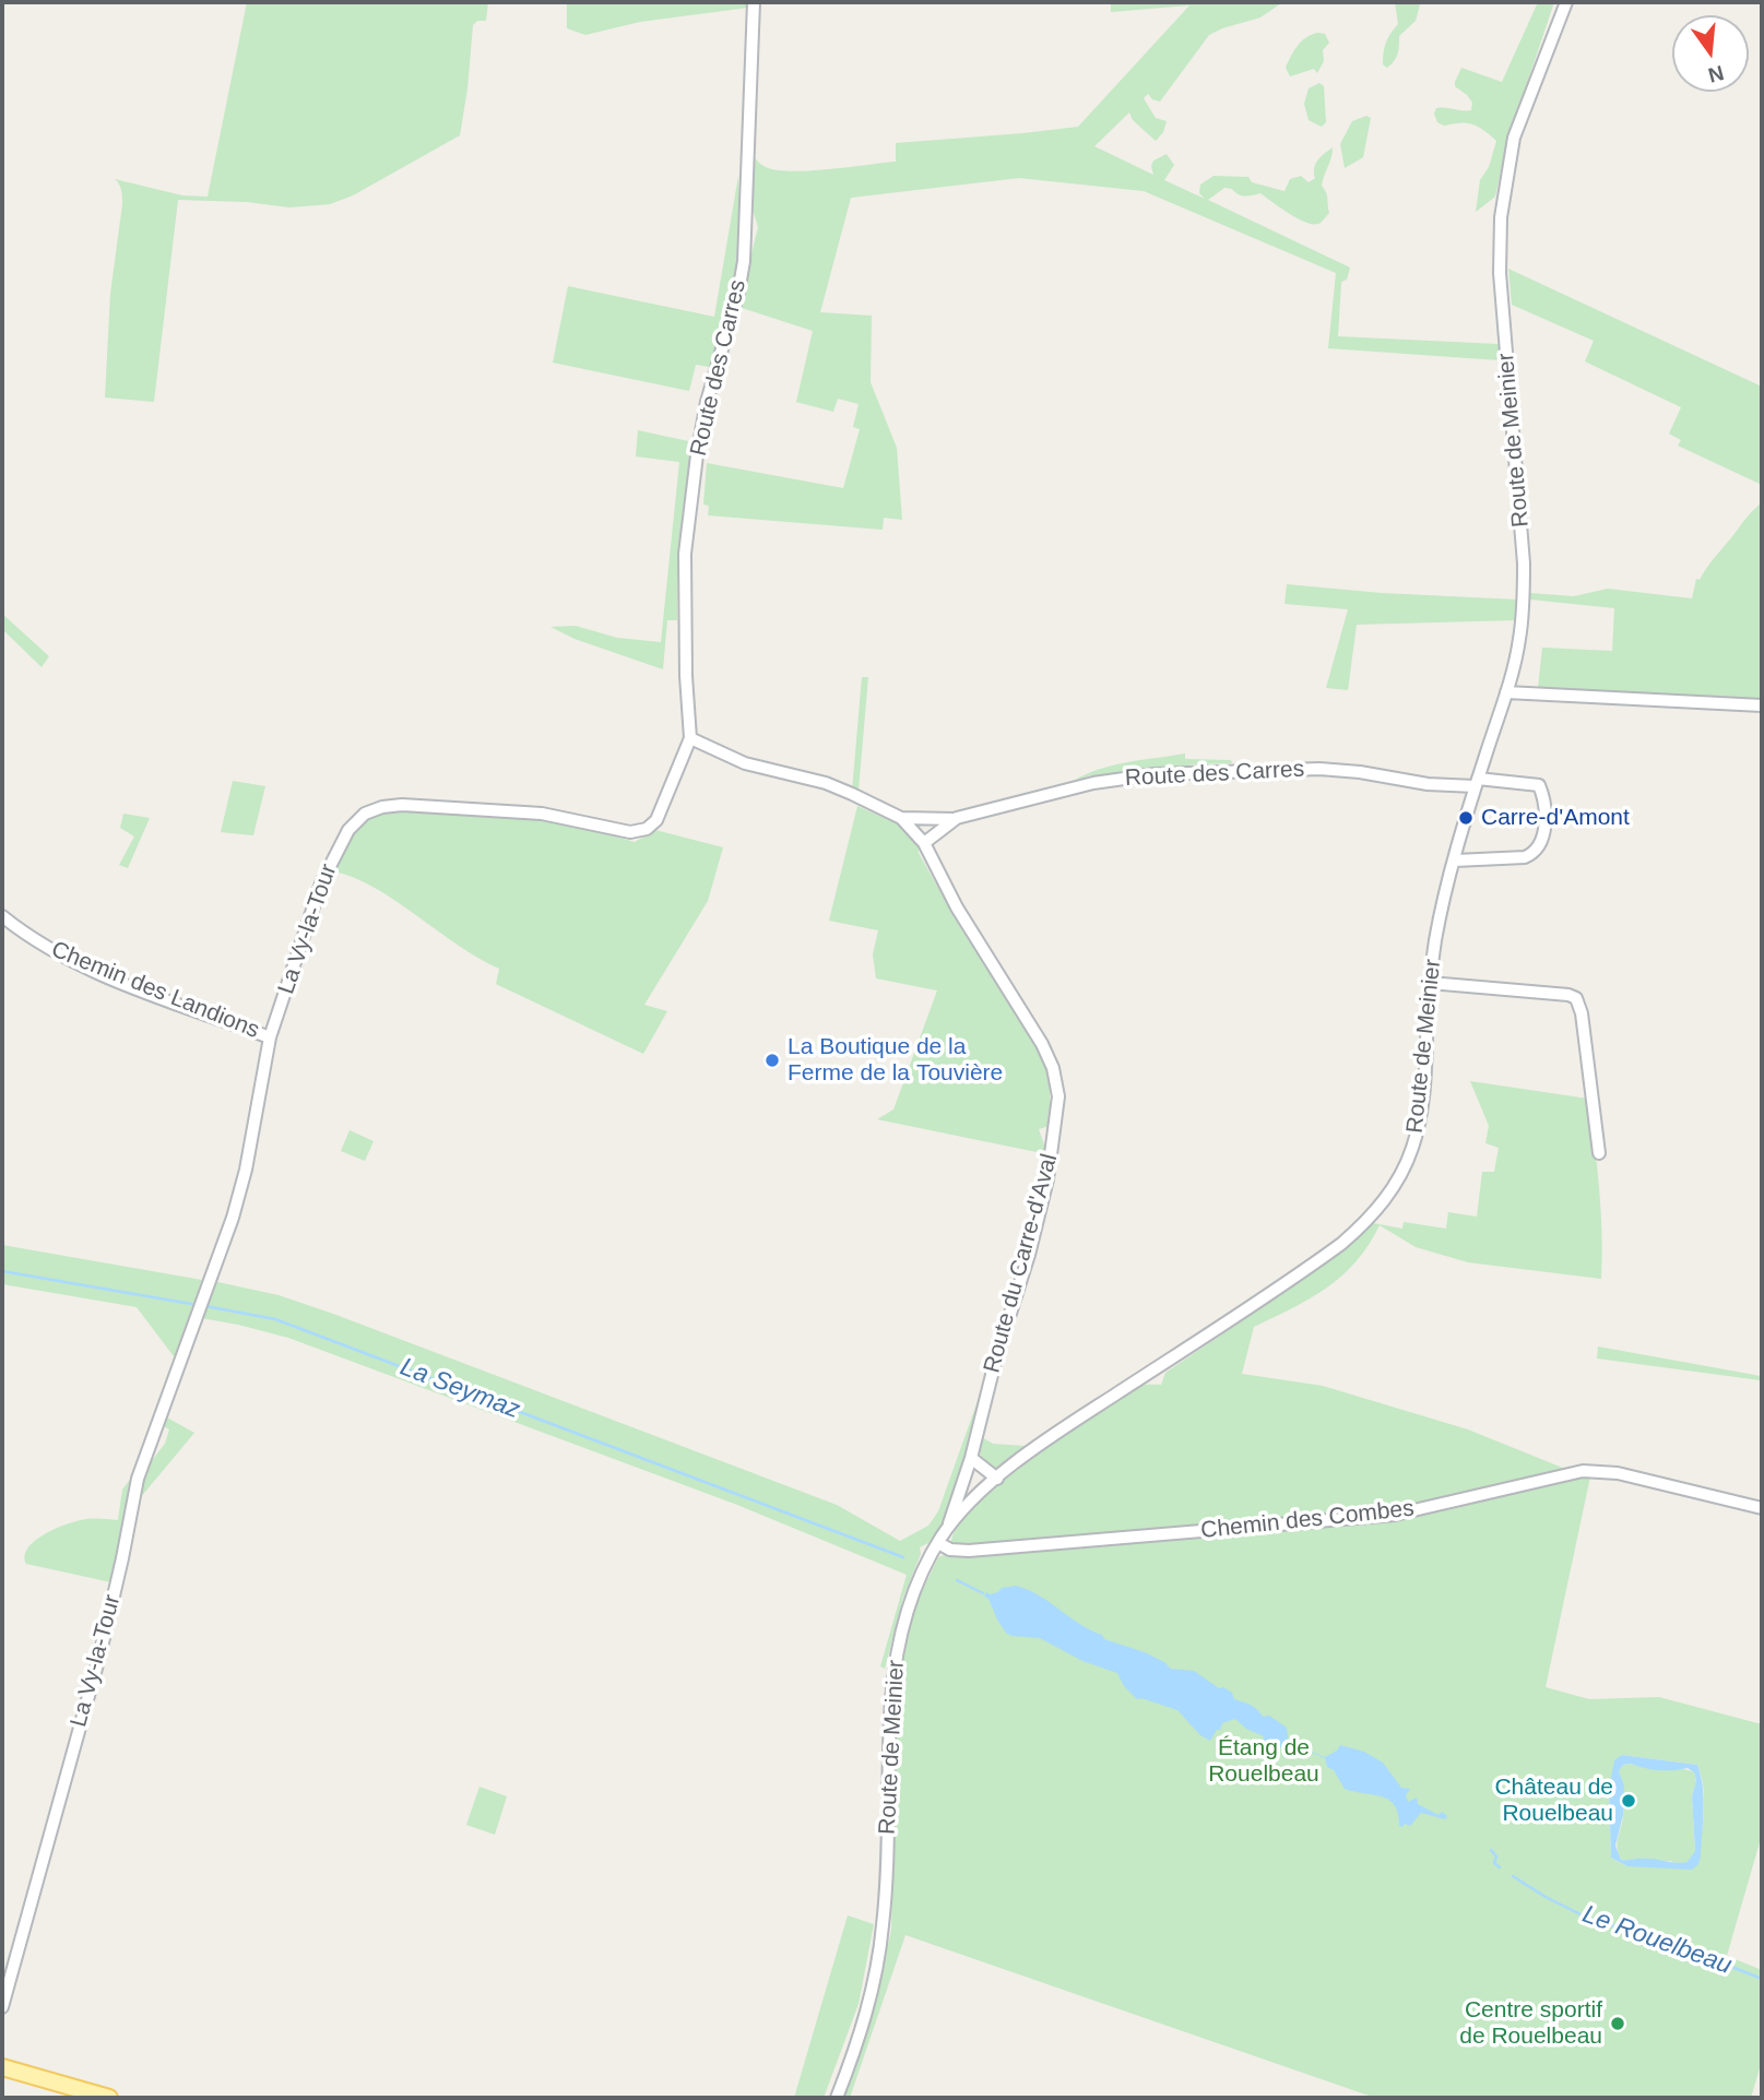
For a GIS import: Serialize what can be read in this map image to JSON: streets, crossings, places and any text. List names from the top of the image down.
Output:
{
  "streets": {
    "street": [
      "Route des Carres",
      "Route de Meinier",
      "La Vy-la-Tour",
      "Chemin des Landions",
      "Route du Carre-d'Aval",
      "Chemin des Combes"
    ]
  },
  "crossings": [
    ["Route des Carres", "Route de Meinier"],
    ["Route des Carres", "La Vy-la-Tour"],
    ["Route des Carres", "Route du Carre-d'Aval"],
    ["Route de Meinier", "Route du Carre-d'Aval"],
    ["Route de Meinier", "Chemin des Combes"],
    ["La Vy-la-Tour", "Chemin des Landions"]
  ],
  "water": ["La Seymaz", "Le Rouelbeau"],
  "parks": ["Étang de Rouelbeau"],
  "places": [
    "Carre-d'Amont",
    "La Boutique de la Ferme de la Touvière",
    "Château de Rouelbeau",
    "Centre sportif de Rouelbeau"
  ],
  "north": "bottom"
}
